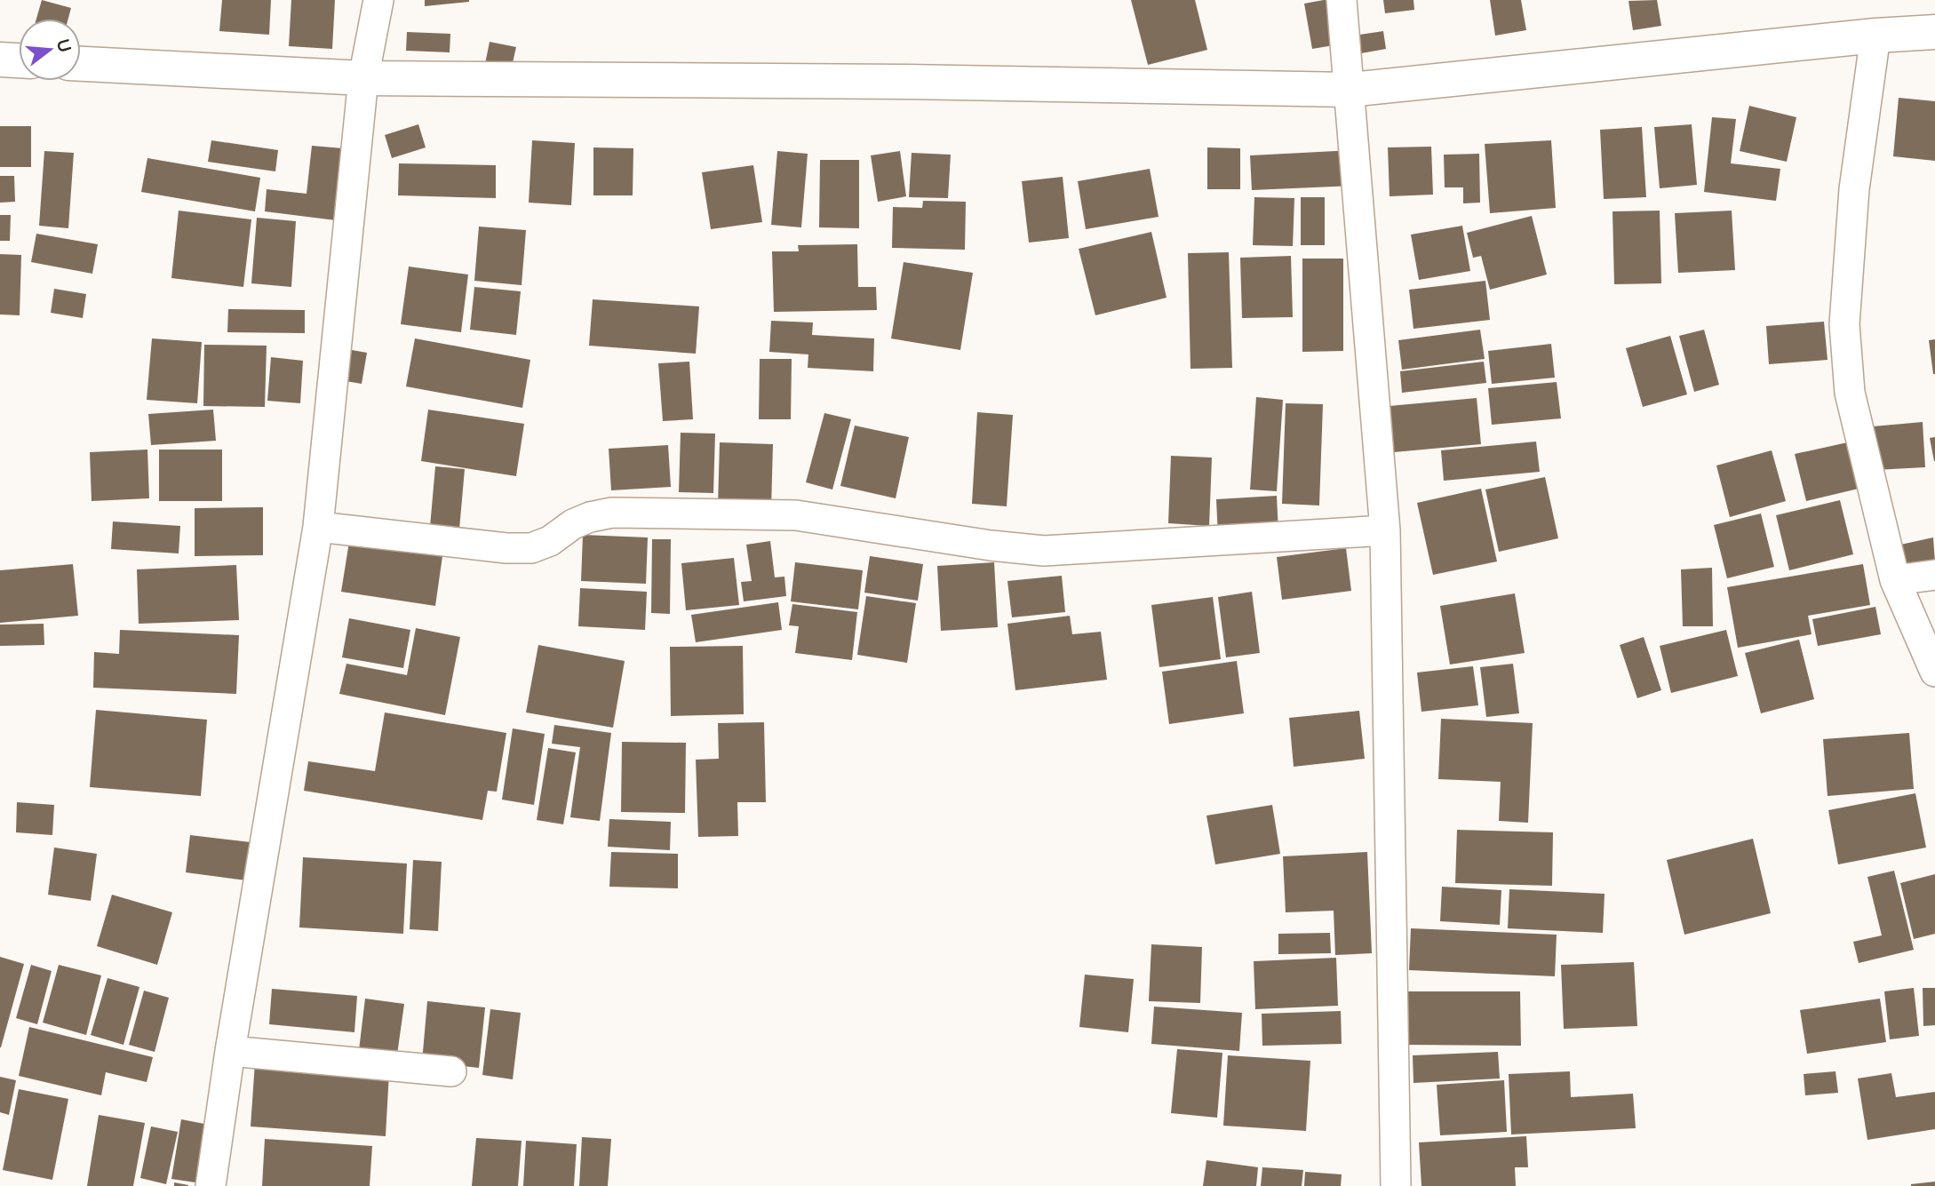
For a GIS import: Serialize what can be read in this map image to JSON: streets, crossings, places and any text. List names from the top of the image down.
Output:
{
  "north": "right"
}
